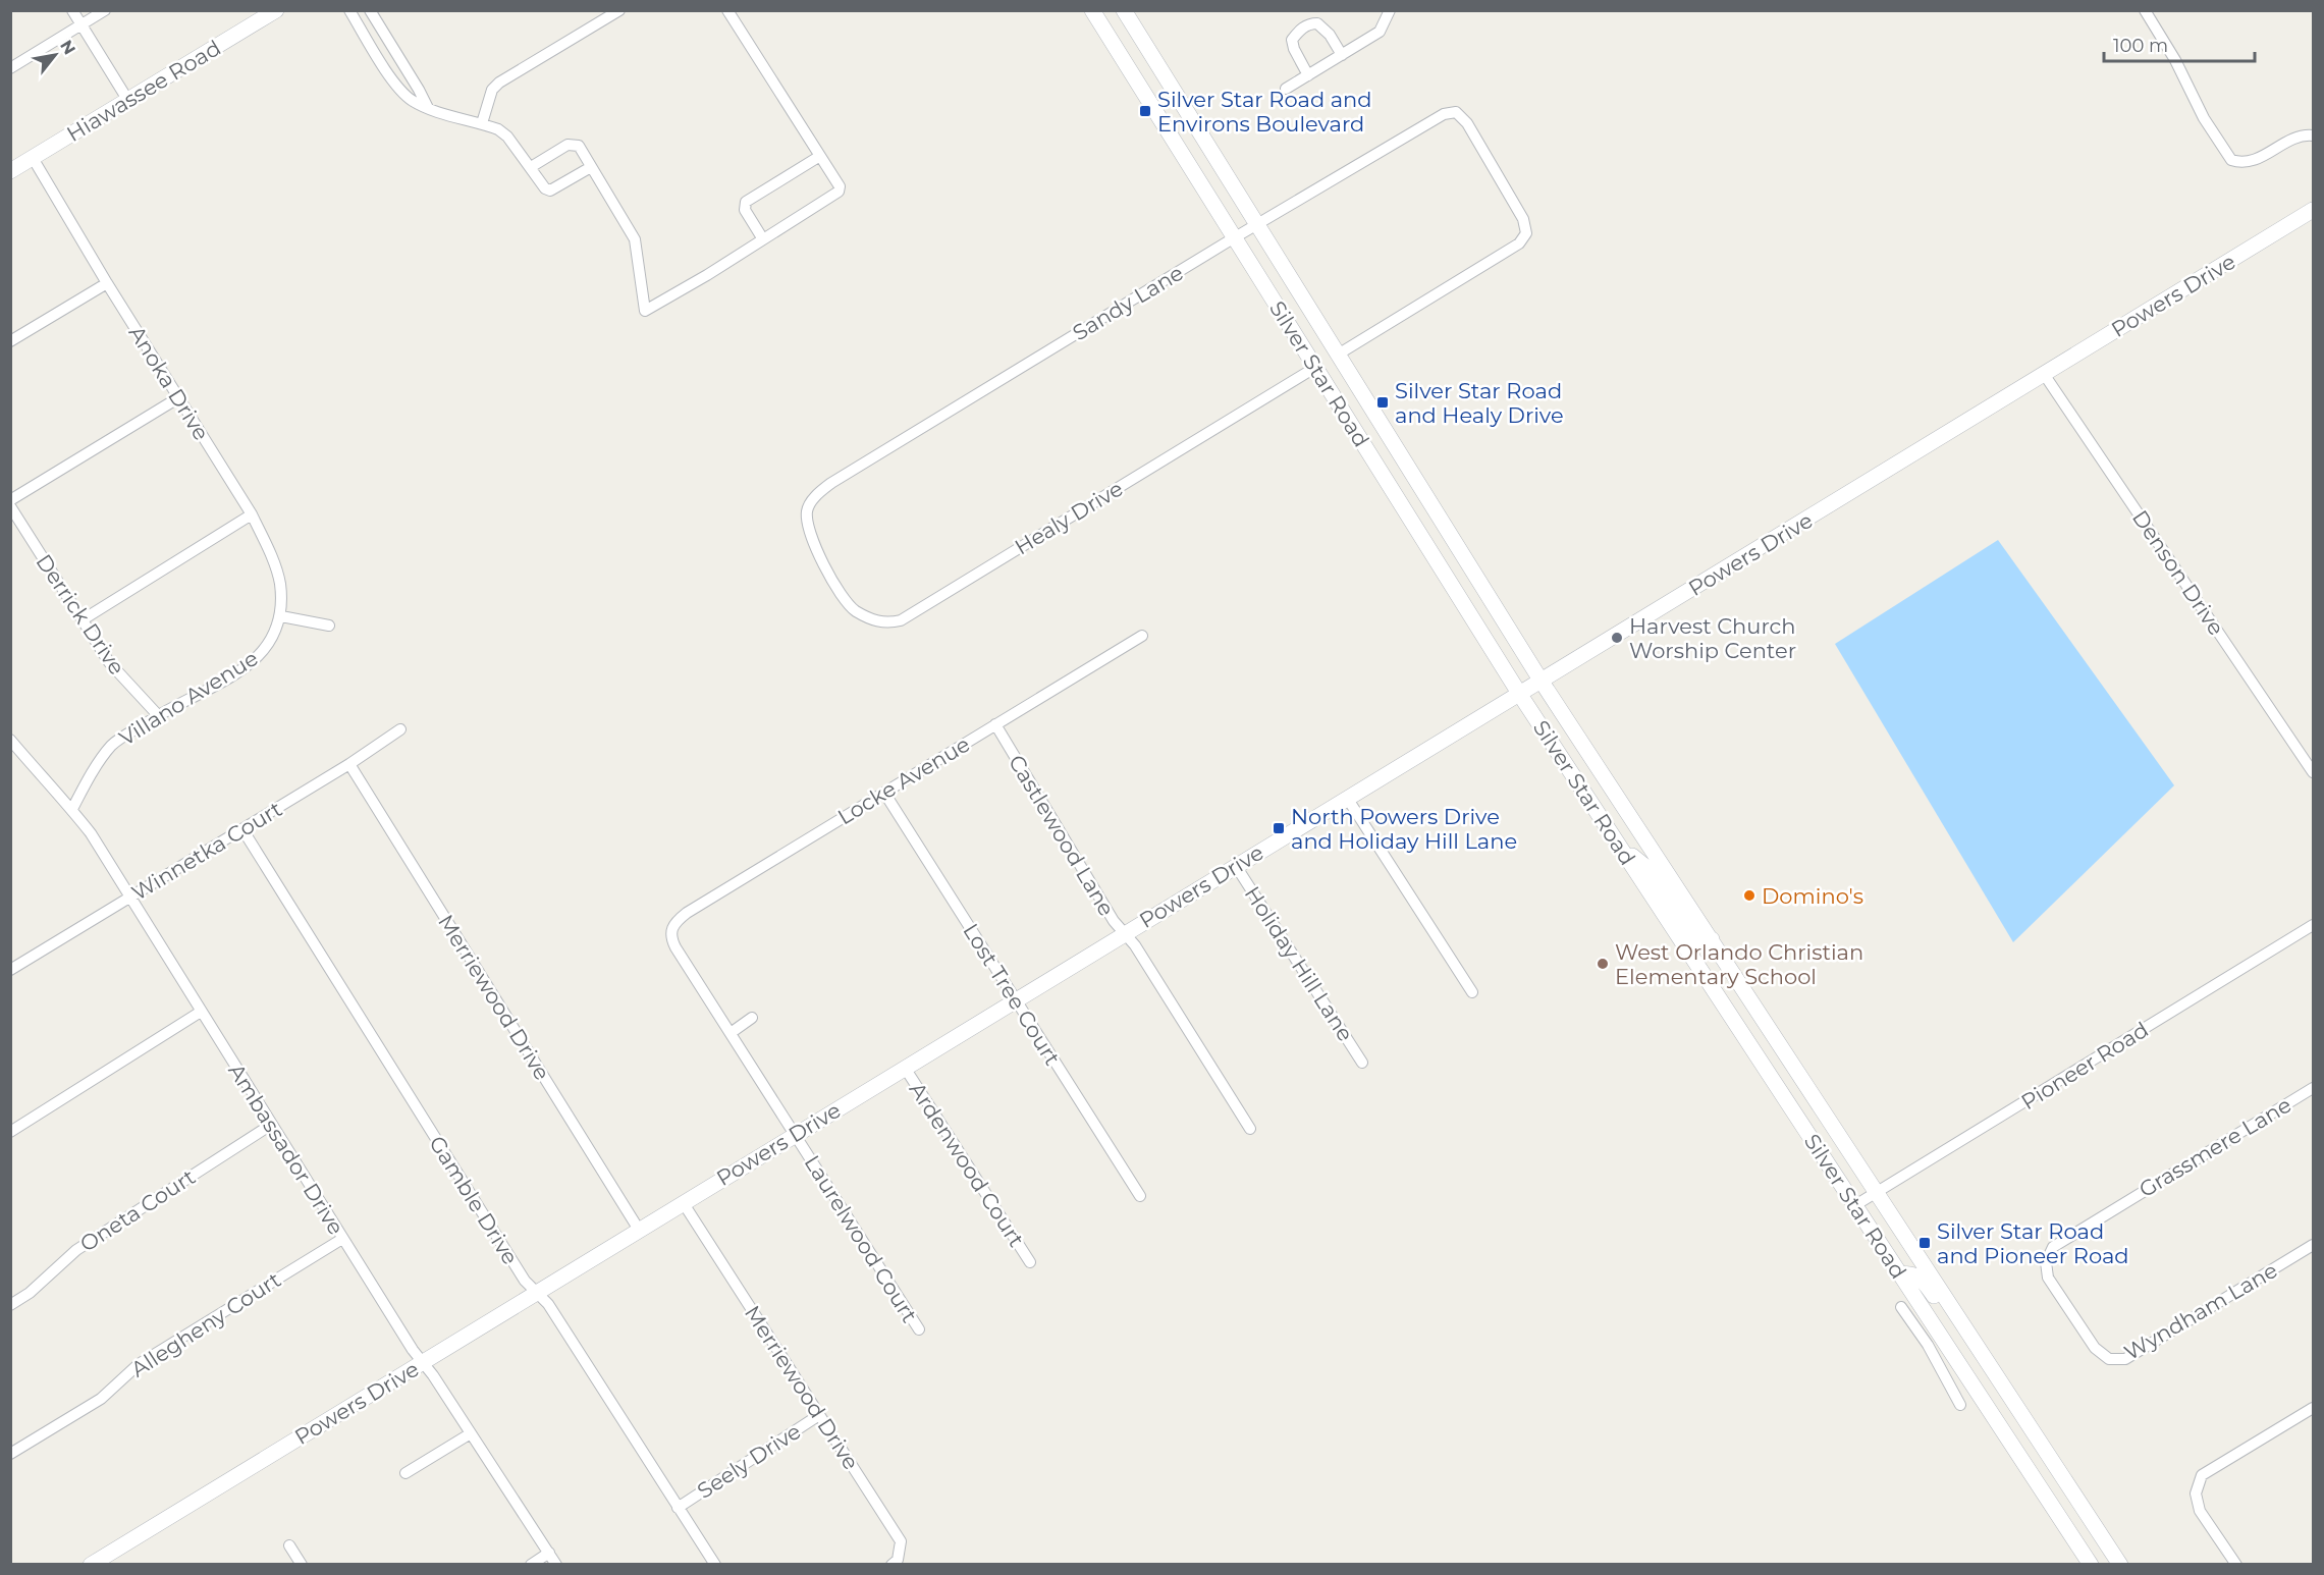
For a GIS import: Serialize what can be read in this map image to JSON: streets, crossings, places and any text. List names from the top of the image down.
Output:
{
  "streets": {
    "main road": ["Hiawassee Road", "Powers Drive", "Silver Star Road"],
    "street": [
      "Sandy Lane",
      "Anoka Drive",
      "Healy Drive",
      "Denson Drive",
      "Derrick Drive",
      "Villano Avenue",
      "Locke Avenue",
      "Castlewood Lane",
      "Winnetka Court",
      "Holiday Hill Lane",
      "Lost Tree Court",
      "Merriewood Drive",
      "Pioneer Road",
      "Grassmere Lane",
      "Ambassador Drive",
      "Ardenwood Court",
      "Gamble Drive",
      "Oneta Court",
      "Laurelwood Court",
      "Wyndham Lane",
      "Allegheny Court",
      "Seely Drive"
    ]
  },
  "crossings": [
    ["Hiawassee Road", "Anoka Drive"],
    ["Powers Drive", "Silver Star Road"],
    ["Powers Drive", "Denson Drive"],
    ["Powers Drive", "Castlewood Lane"],
    ["Powers Drive", "Holiday Hill Lane"],
    ["Powers Drive", "Lost Tree Court"],
    ["Powers Drive", "Merriewood Drive"],
    ["Powers Drive", "Ambassador Drive"],
    ["Powers Drive", "Ardenwood Court"],
    ["Powers Drive", "Gamble Drive"],
    ["Powers Drive", "Laurelwood Court"],
    ["Sandy Lane", "Silver Star Road"],
    ["Sandy Lane", "Healy Drive"],
    ["Silver Star Road", "Healy Drive"],
    ["Silver Star Road", "Pioneer Road"],
    ["Anoka Drive", "Villano Avenue"],
    ["Derrick Drive", "Villano Avenue"],
    ["Villano Avenue", "Ambassador Drive"],
    ["Locke Avenue", "Castlewood Lane"],
    ["Locke Avenue", "Lost Tree Court"],
    ["Locke Avenue", "Laurelwood Court"],
    ["Winnetka Court", "Merriewood Drive"],
    ["Winnetka Court", "Ambassador Drive"],
    ["Winnetka Court", "Gamble Drive"],
    ["Merriewood Drive", "Seely Drive"],
    ["Grassmere Lane", "Wyndham Lane"],
    ["Ambassador Drive", "Oneta Court"],
    ["Ambassador Drive", "Allegheny Court"],
    ["Gamble Drive", "Seely Drive"]
  ],
  "places": {
    "transit": [
      "Silver Star Road and Environs Boulevard",
      "Silver Star Road and Healy Drive",
      "North Powers Drive and Holiday Hill Lane",
      "Silver Star Road and Pioneer Road"
    ],
    "other": ["Harvest Church Worship Center", "Domino's", "West Orlando Christian Elementary School"]
  },
  "scale_bar": "100 m",
  "north": "top right"
}
